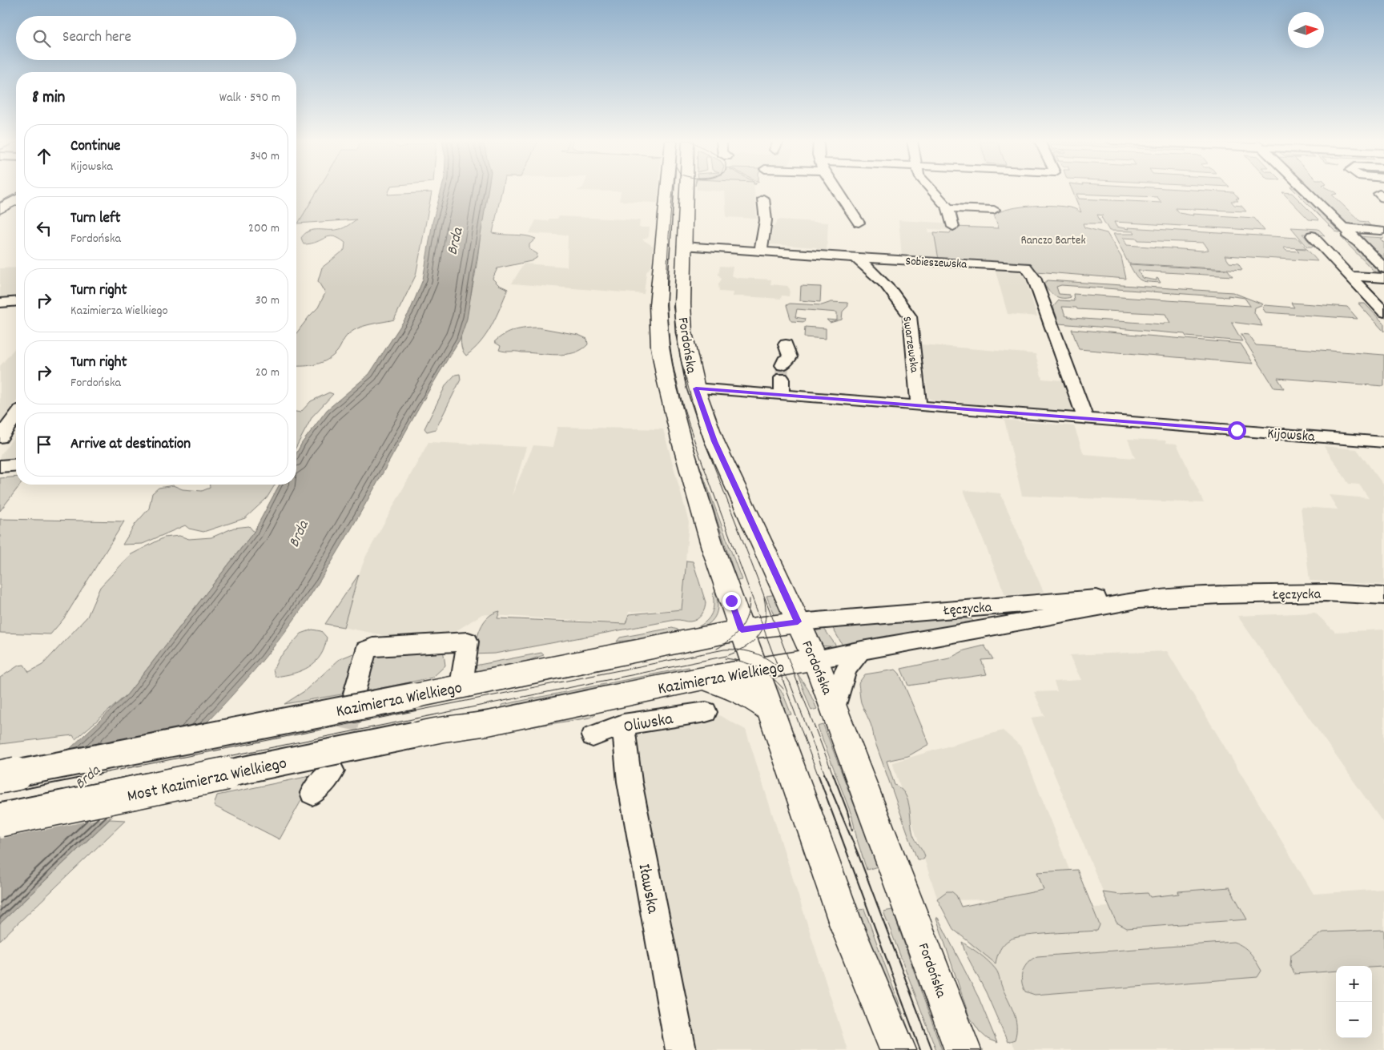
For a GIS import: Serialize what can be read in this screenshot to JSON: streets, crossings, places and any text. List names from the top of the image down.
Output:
{
  "streets": {
    "main road": ["Fordońska", "Kazimierza Wielkiego", "Most Kazimierza Wielkiego"],
    "street": [
      "Sobieszewska",
      "Swarzewska",
      "Kijowska",
      "Łęczycka",
      "Oliwska",
      "Iławska"
    ]
  },
  "crossings": [
    ["Sobieszewska", "Swarzewska"],
    ["Sobieszewska", "Fordońska"],
    ["Sobieszewska", "Kijowska"],
    ["Swarzewska", "Kijowska"],
    ["Fordońska", "Kijowska"],
    ["Fordońska", "Łęczycka"],
    ["Fordońska", "Kazimierza Wielkiego"],
    ["Łęczycka", "Kazimierza Wielkiego"],
    ["Kazimierza Wielkiego", "Most Kazimierza Wielkiego"],
    ["Oliwska", "Iławska"]
  ],
  "water": ["Brda"],
  "parks": ["Ranczo Bartek"],
  "north": "right",
  "page": {
    "search": "Search here",
    "heading": ["8 min", "Walk · 590 m"],
    "list": [
      ["Continue", "Kijowska", "340 m"],
      ["Turn left", "Fordońska", "200 m"],
      ["Turn right", "Kazimierza Wielkiego", "30 m"],
      ["Turn right", "Fordońska", "20 m"],
      "Arrive at destination"
    ],
    "map_buttons": ["+", "−"]
  }
}
